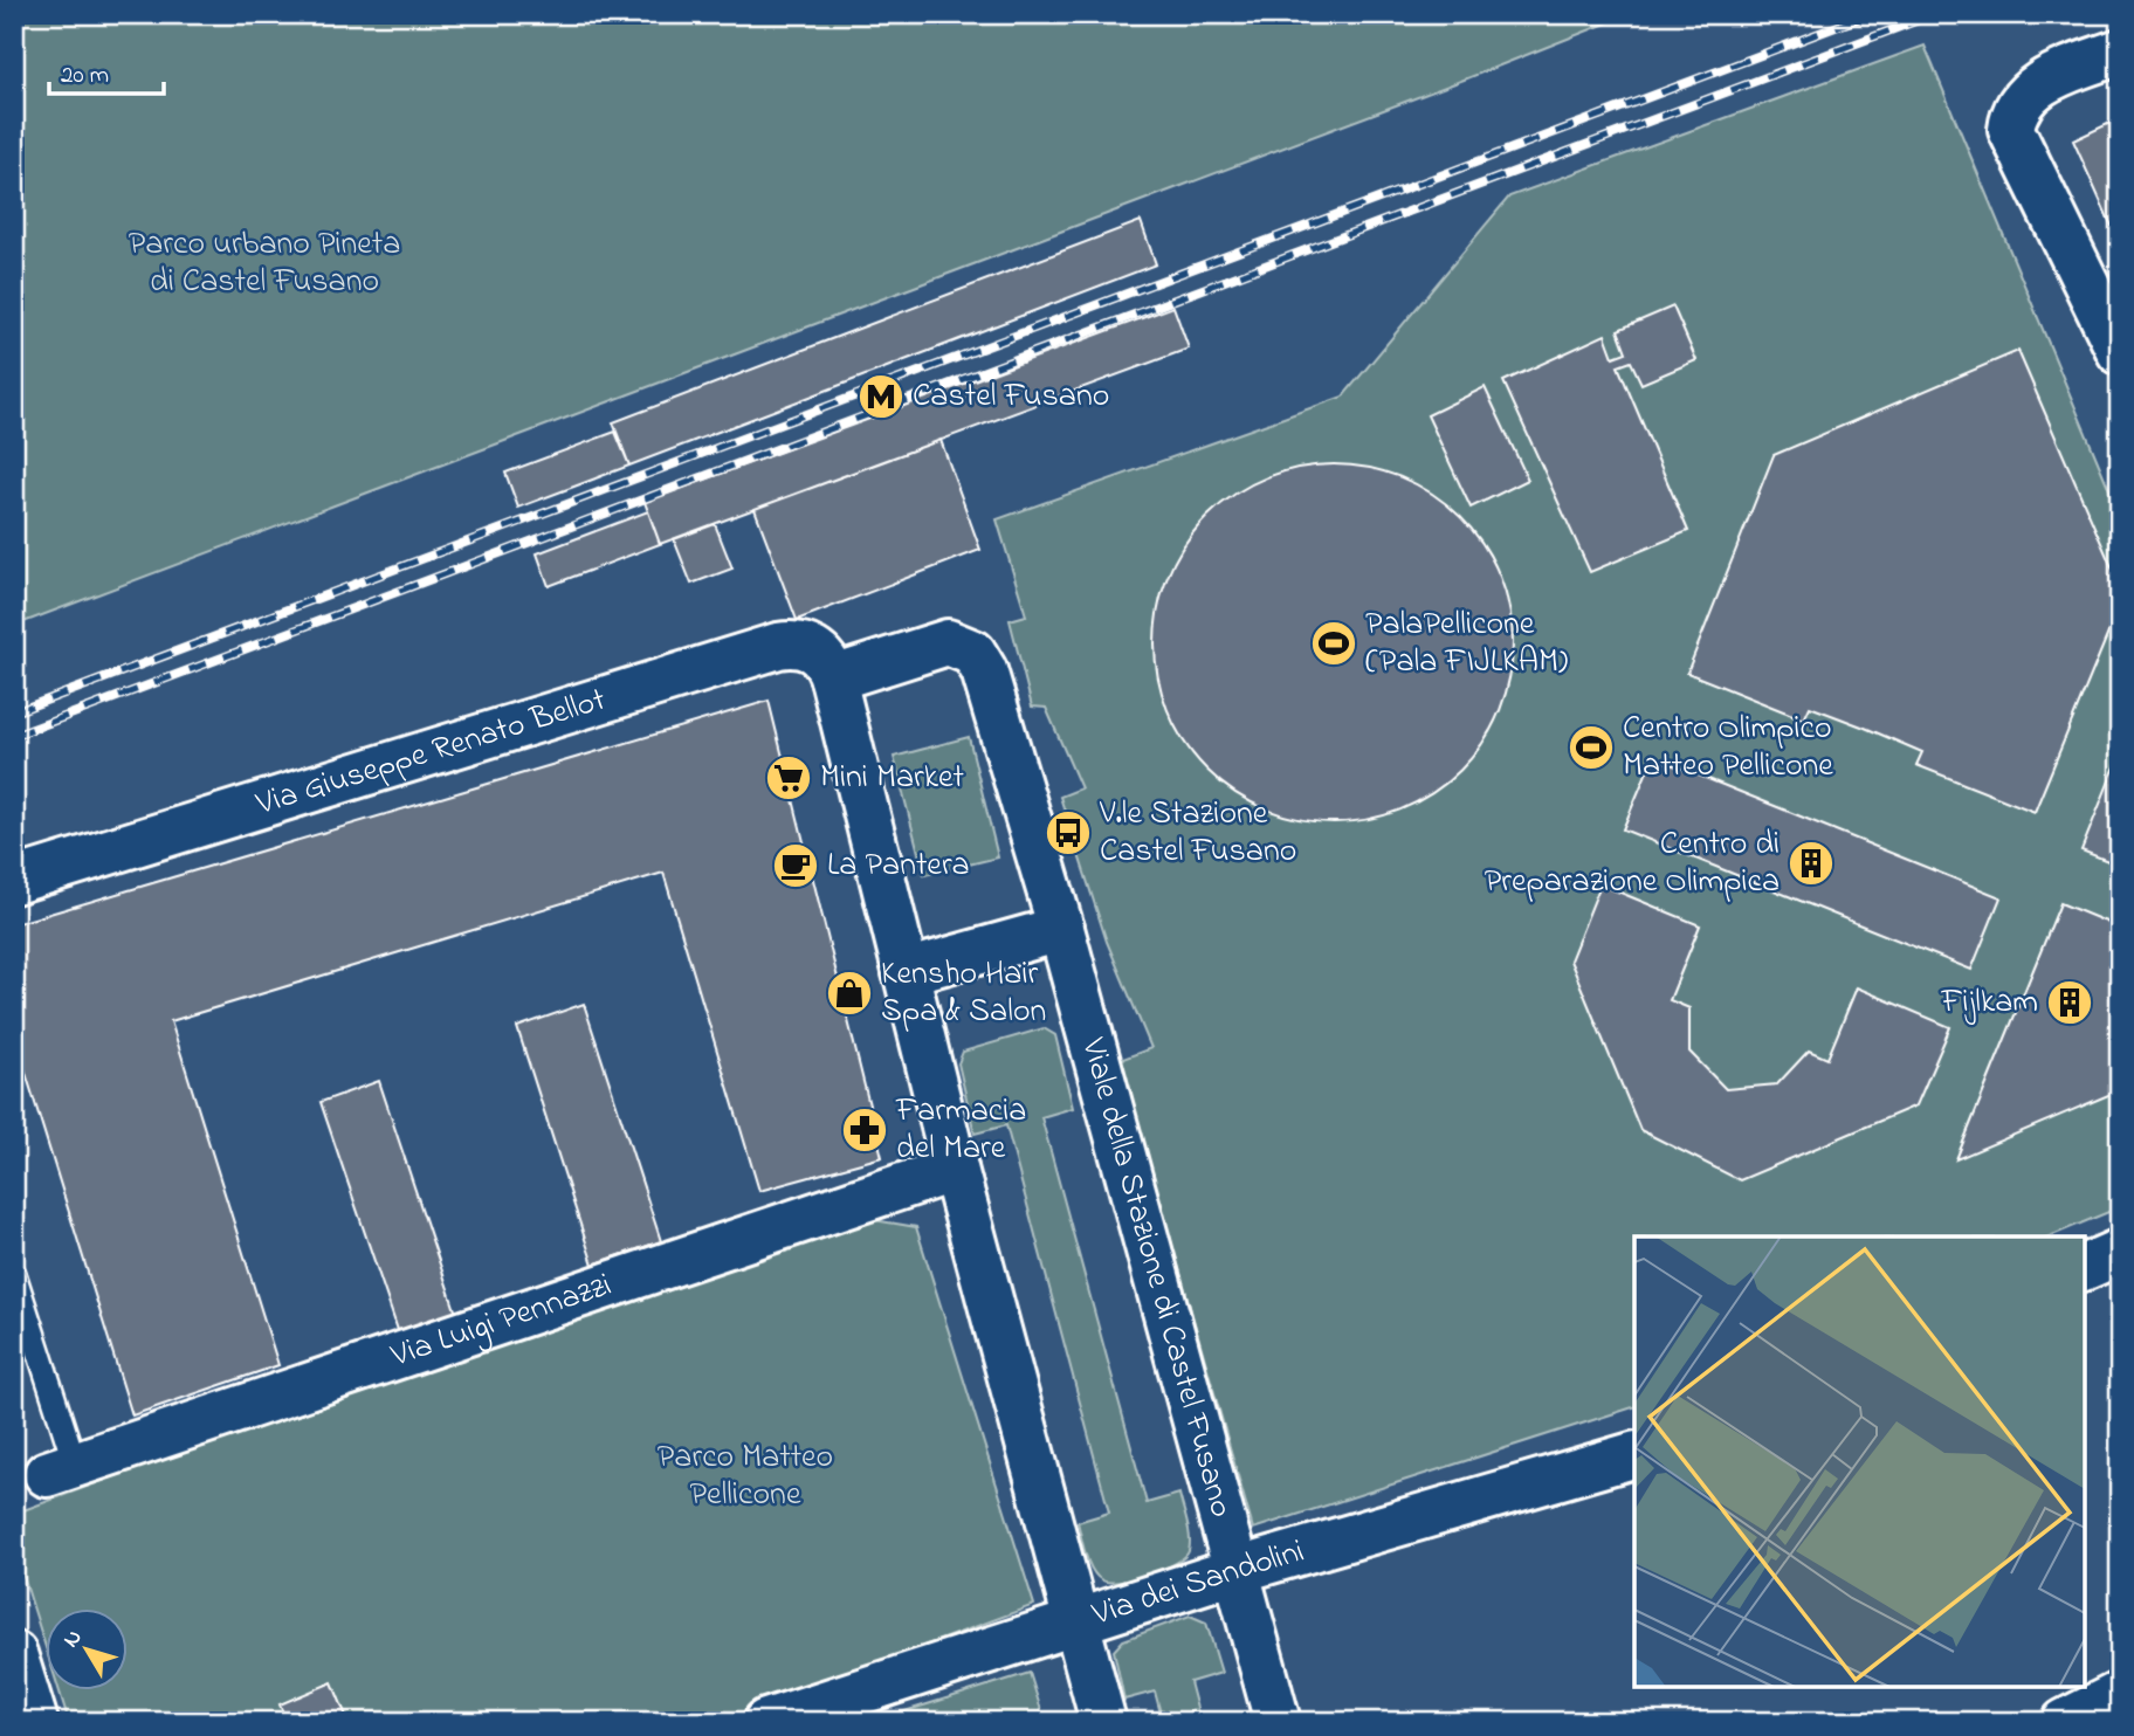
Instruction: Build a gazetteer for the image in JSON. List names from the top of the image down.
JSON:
{
  "streets": {
    "street": [
      "Via Giuseppe Renato Bellot",
      "Viale della Stazione di Castel Fusano",
      "Via Luigi Pennazzi",
      "Via dei Sandolini"
    ]
  },
  "crossings": [
    ["Via Giuseppe Renato Bellot", "Viale della Stazione di Castel Fusano"],
    ["Viale della Stazione di Castel Fusano", "Via dei Sandolini"]
  ],
  "parks": ["Parco urbano Pineta di Castel Fusano", "Parco Matteo Pellicone"],
  "places": {
    "metro station": ["Castel Fusano"],
    "sports": ["PalaPellicone (Pala FIJLKAM)", "Centro Olimpico Matteo Pellicone"],
    "supermarket": ["Mini Market"],
    "bus stop": ["V.le Stazione Castel Fusano"],
    "building": ["Centro di Preparazione Olimpica", "Fijlkam"],
    "cafe": ["La Pantera"],
    "shop": ["Kensho Hair Spa & Salon"],
    "pharmacy": ["Farmacia del Mare"]
  },
  "scale_bar": "20 m",
  "north": "top left"
}
